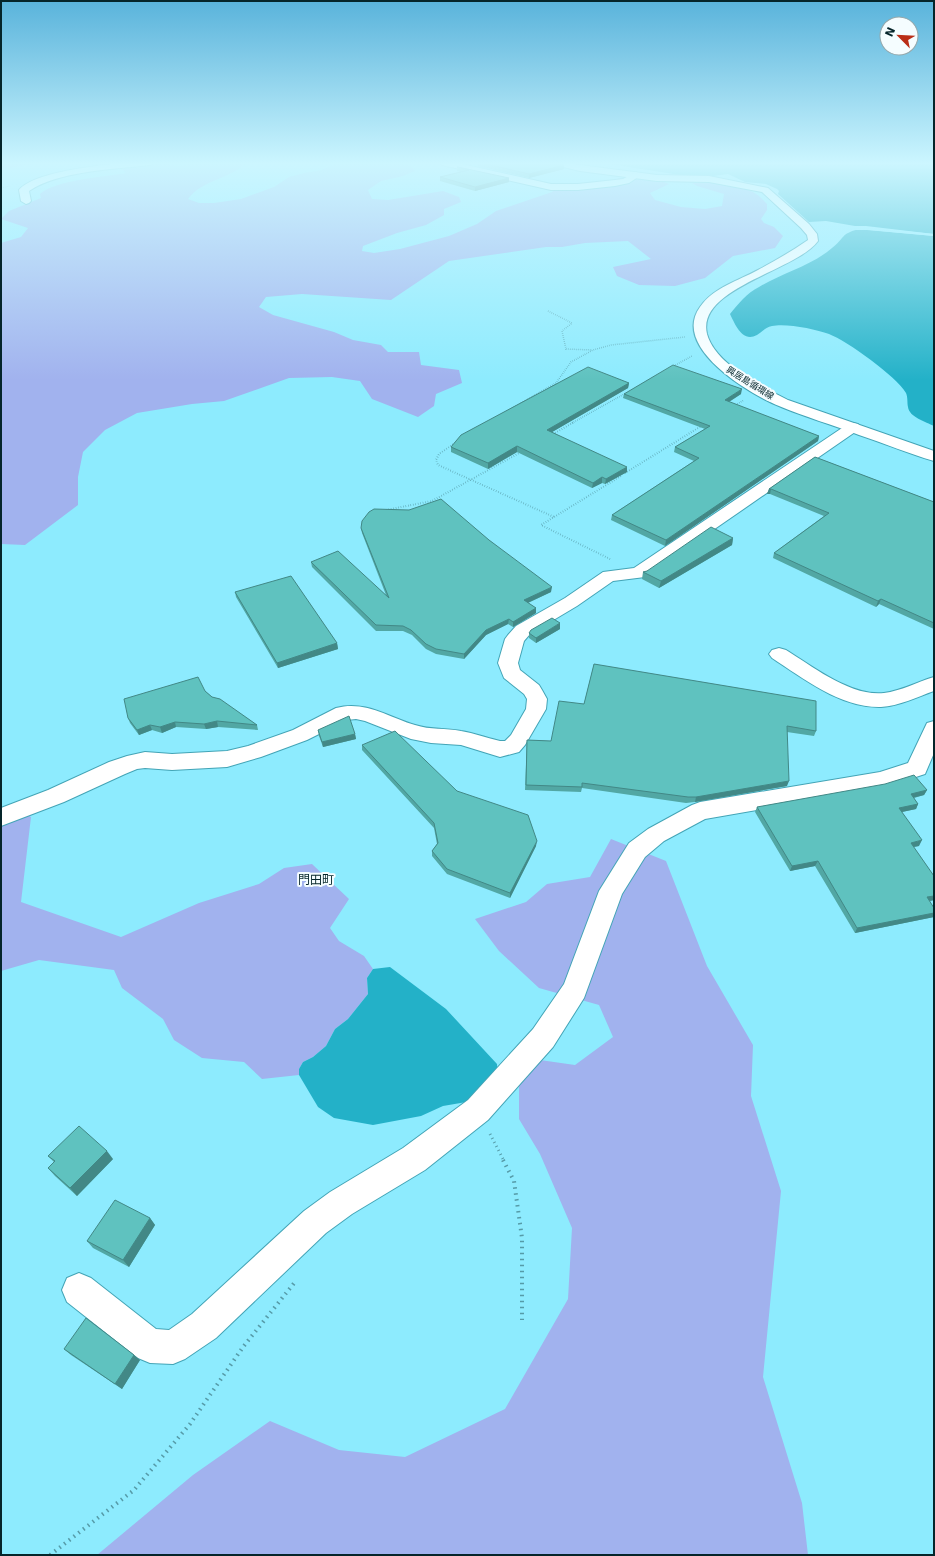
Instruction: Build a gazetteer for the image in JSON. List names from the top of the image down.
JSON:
{
  "streets": {
    "street": ["興居島循環線"]
  },
  "districts": ["門田町"],
  "north": "top left"
}
